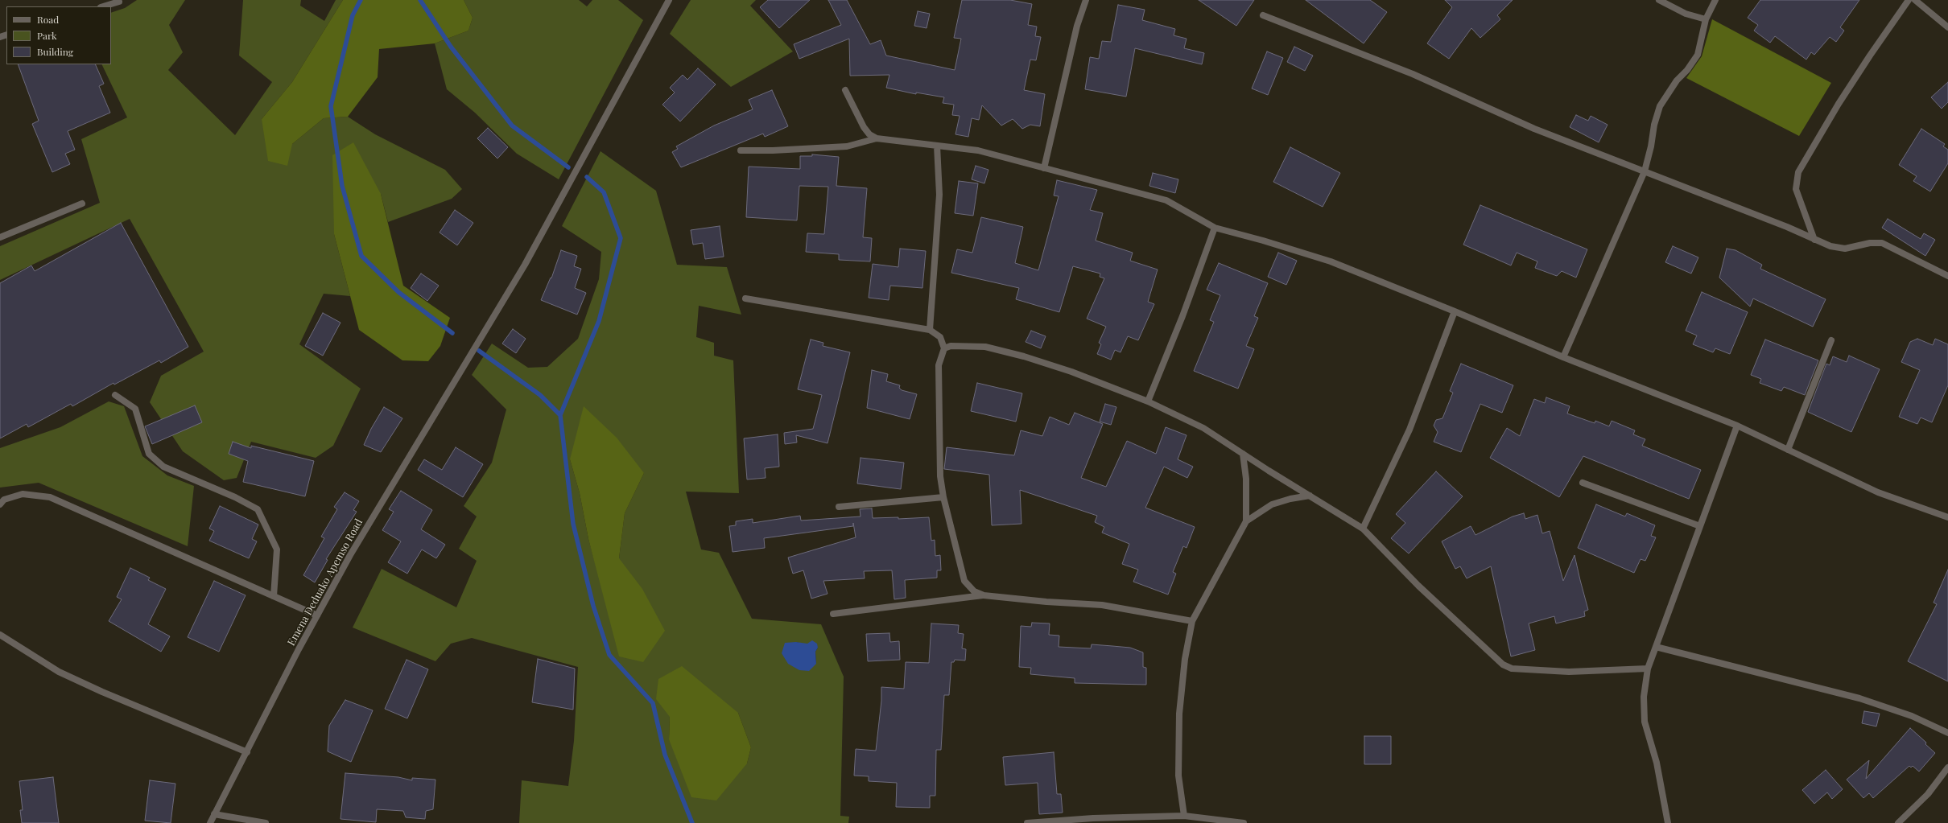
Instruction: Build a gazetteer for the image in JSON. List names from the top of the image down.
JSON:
{
  "streets": {
    "street": ["Emena Deduako Apemso Road"]
  },
  "legend": ["Road", "Park", "Building"]
}
